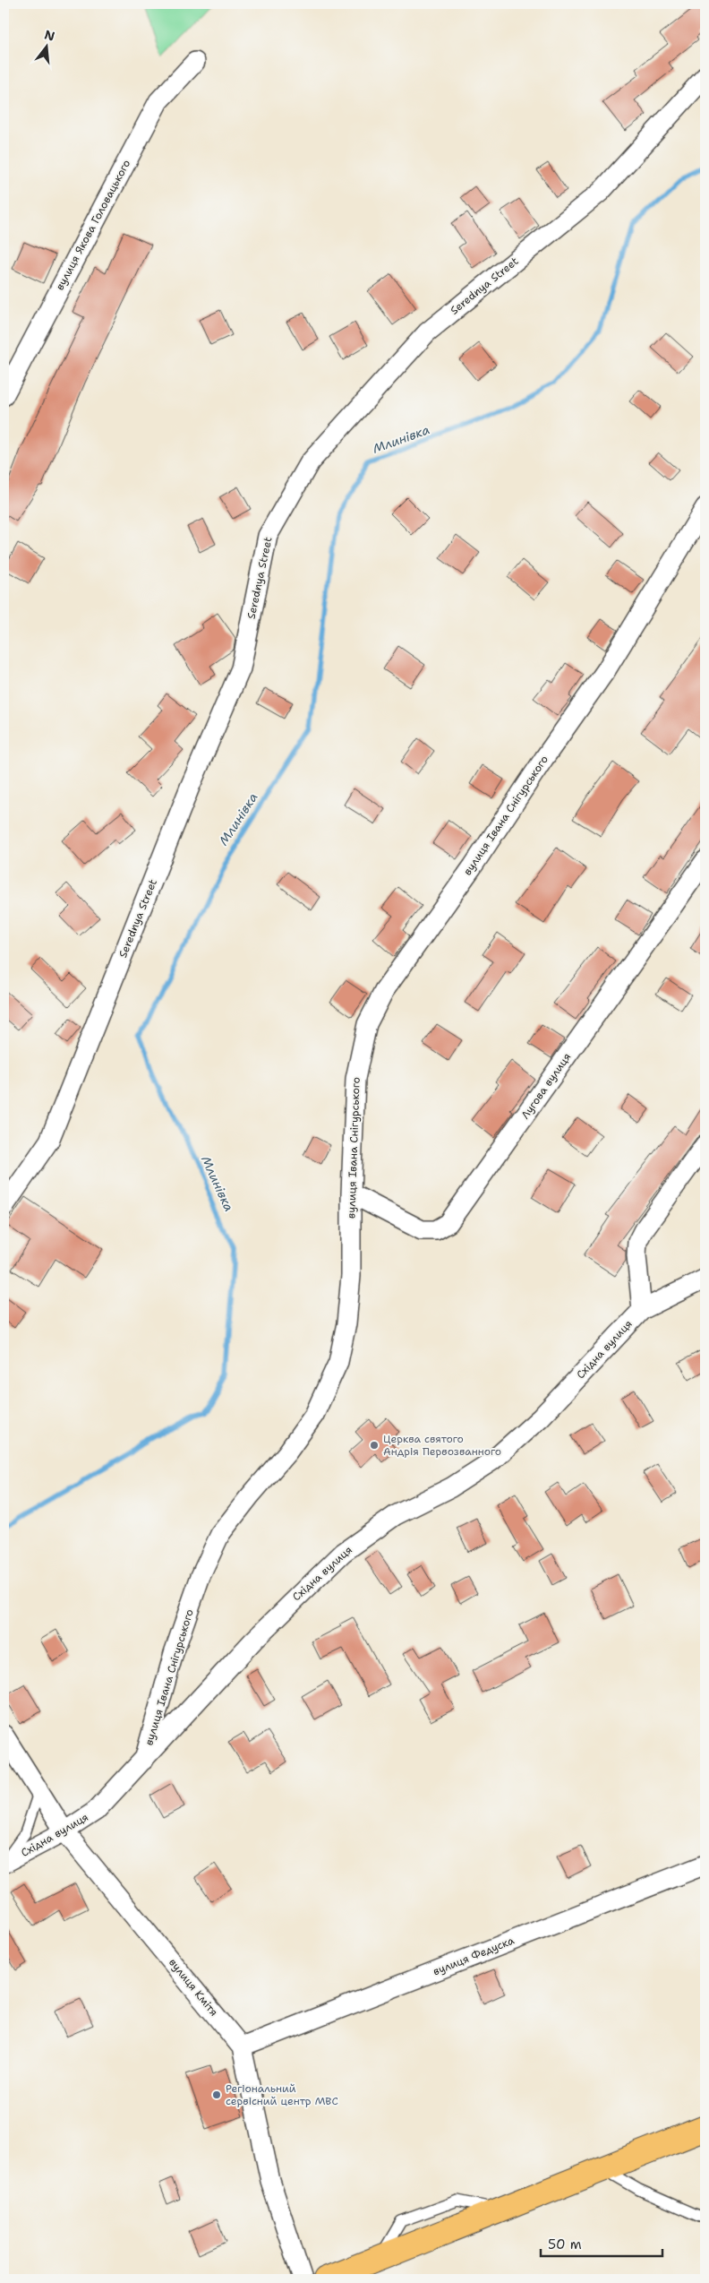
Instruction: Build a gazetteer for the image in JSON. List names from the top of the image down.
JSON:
{
  "streets": {
    "street": [
      "вулиця Якова Головацького",
      "Serednya Street",
      "вулиця Івана Снігурського",
      "Лугова вулиця",
      "Східна вулиця",
      "вулиця Федуска",
      "вулиця Кмітя"
    ]
  },
  "crossings": [
    ["вулиця Івана Снігурського", "Лугова вулиця"],
    ["вулиця Івана Снігурського", "Східна вулиця"],
    ["Східна вулиця", "вулиця Кмітя"],
    ["вулиця Федуска", "вулиця Кмітя"]
  ],
  "water": ["Млинівка"],
  "places": ["Церква святого Андрія Первозванного", "Регіональний сервісний центр МВС"],
  "scale_bar": "50 m",
  "north": "top"
}
